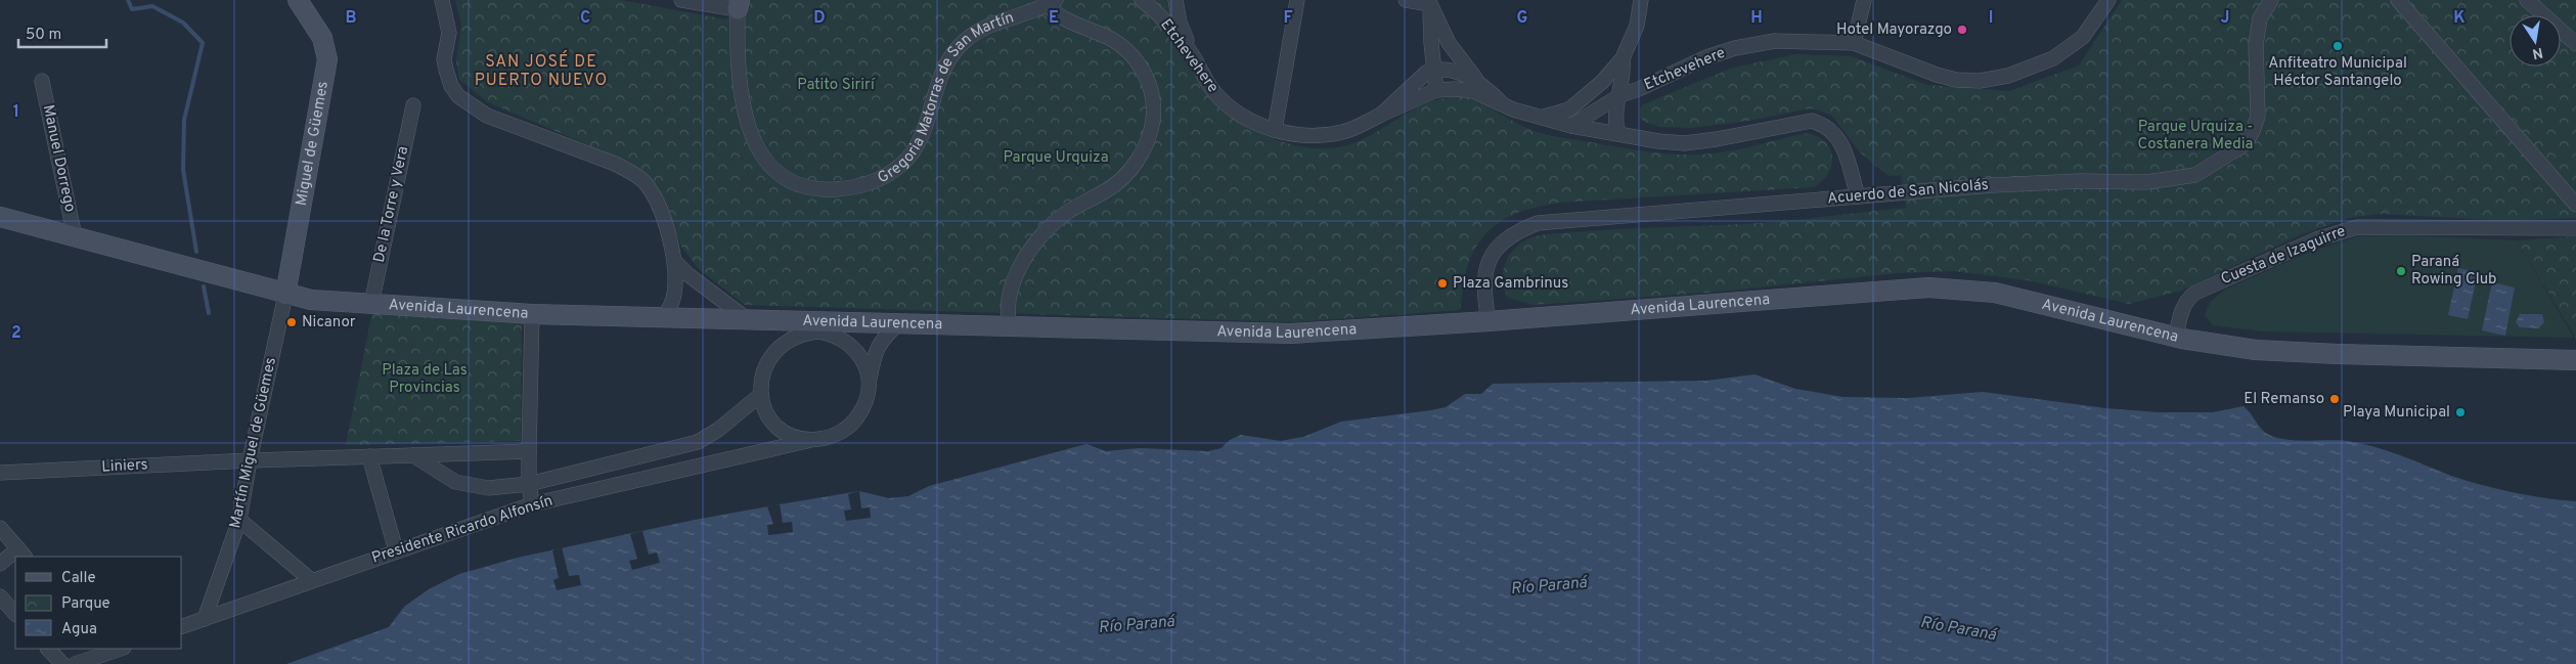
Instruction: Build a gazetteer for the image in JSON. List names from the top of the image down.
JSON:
{
  "streets": {
    "street": [
      "Etchevehere",
      "Gregoria Matorras de San Martín",
      "Miguel de Güemes",
      "Manuel Dorrego",
      "Acuerdo de San Nicolás",
      "De la Torre y Vera",
      "Cuesta de Izaguirre",
      "Avenida Laurencena",
      "Martín Miguel de Güemes",
      "Liniers",
      "Presidente Ricardo Alfonsín"
    ]
  },
  "crossings": [
    ["Gregoria Matorras de San Martín", "Avenida Laurencena"],
    ["Miguel de Güemes", "Avenida Laurencena"],
    ["Miguel de Güemes", "Martín Miguel de Güemes"],
    ["Manuel Dorrego", "Avenida Laurencena"],
    ["Acuerdo de San Nicolás", "Avenida Laurencena"],
    ["De la Torre y Vera", "Avenida Laurencena"],
    ["Cuesta de Izaguirre", "Avenida Laurencena"],
    ["Avenida Laurencena", "Martín Miguel de Güemes"],
    ["Avenida Laurencena", "Presidente Ricardo Alfonsín"],
    ["Martín Miguel de Güemes", "Liniers"],
    ["Martín Miguel de Güemes", "Presidente Ricardo Alfonsín"]
  ],
  "districts": ["SAN JOSÉ DE PUERTO NUEVO"],
  "water": ["Río Paraná"],
  "parks": [
    "Patito Sirirí",
    "Parque Urquiza - Costanera Media",
    "Parque Urquiza",
    "Plaza de Las Provincias"
  ],
  "places": [
    "Hotel Mayorazgo",
    "Anfiteatro Municipal Héctor Santangelo",
    "Paraná Rowing Club",
    "Plaza Gambrinus",
    "Nicanor",
    "El Remanso",
    "Playa Municipal"
  ],
  "legend": ["Calle", "Parque", "Agua"],
  "scale_bar": "50 m",
  "north": "bottom",
  "grid": {
    "columns": [
      "B",
      "C",
      "D",
      "E",
      "F",
      "G",
      "H",
      "I",
      "J",
      "K"
    ],
    "rows": ["1", "2"]
  }
}
